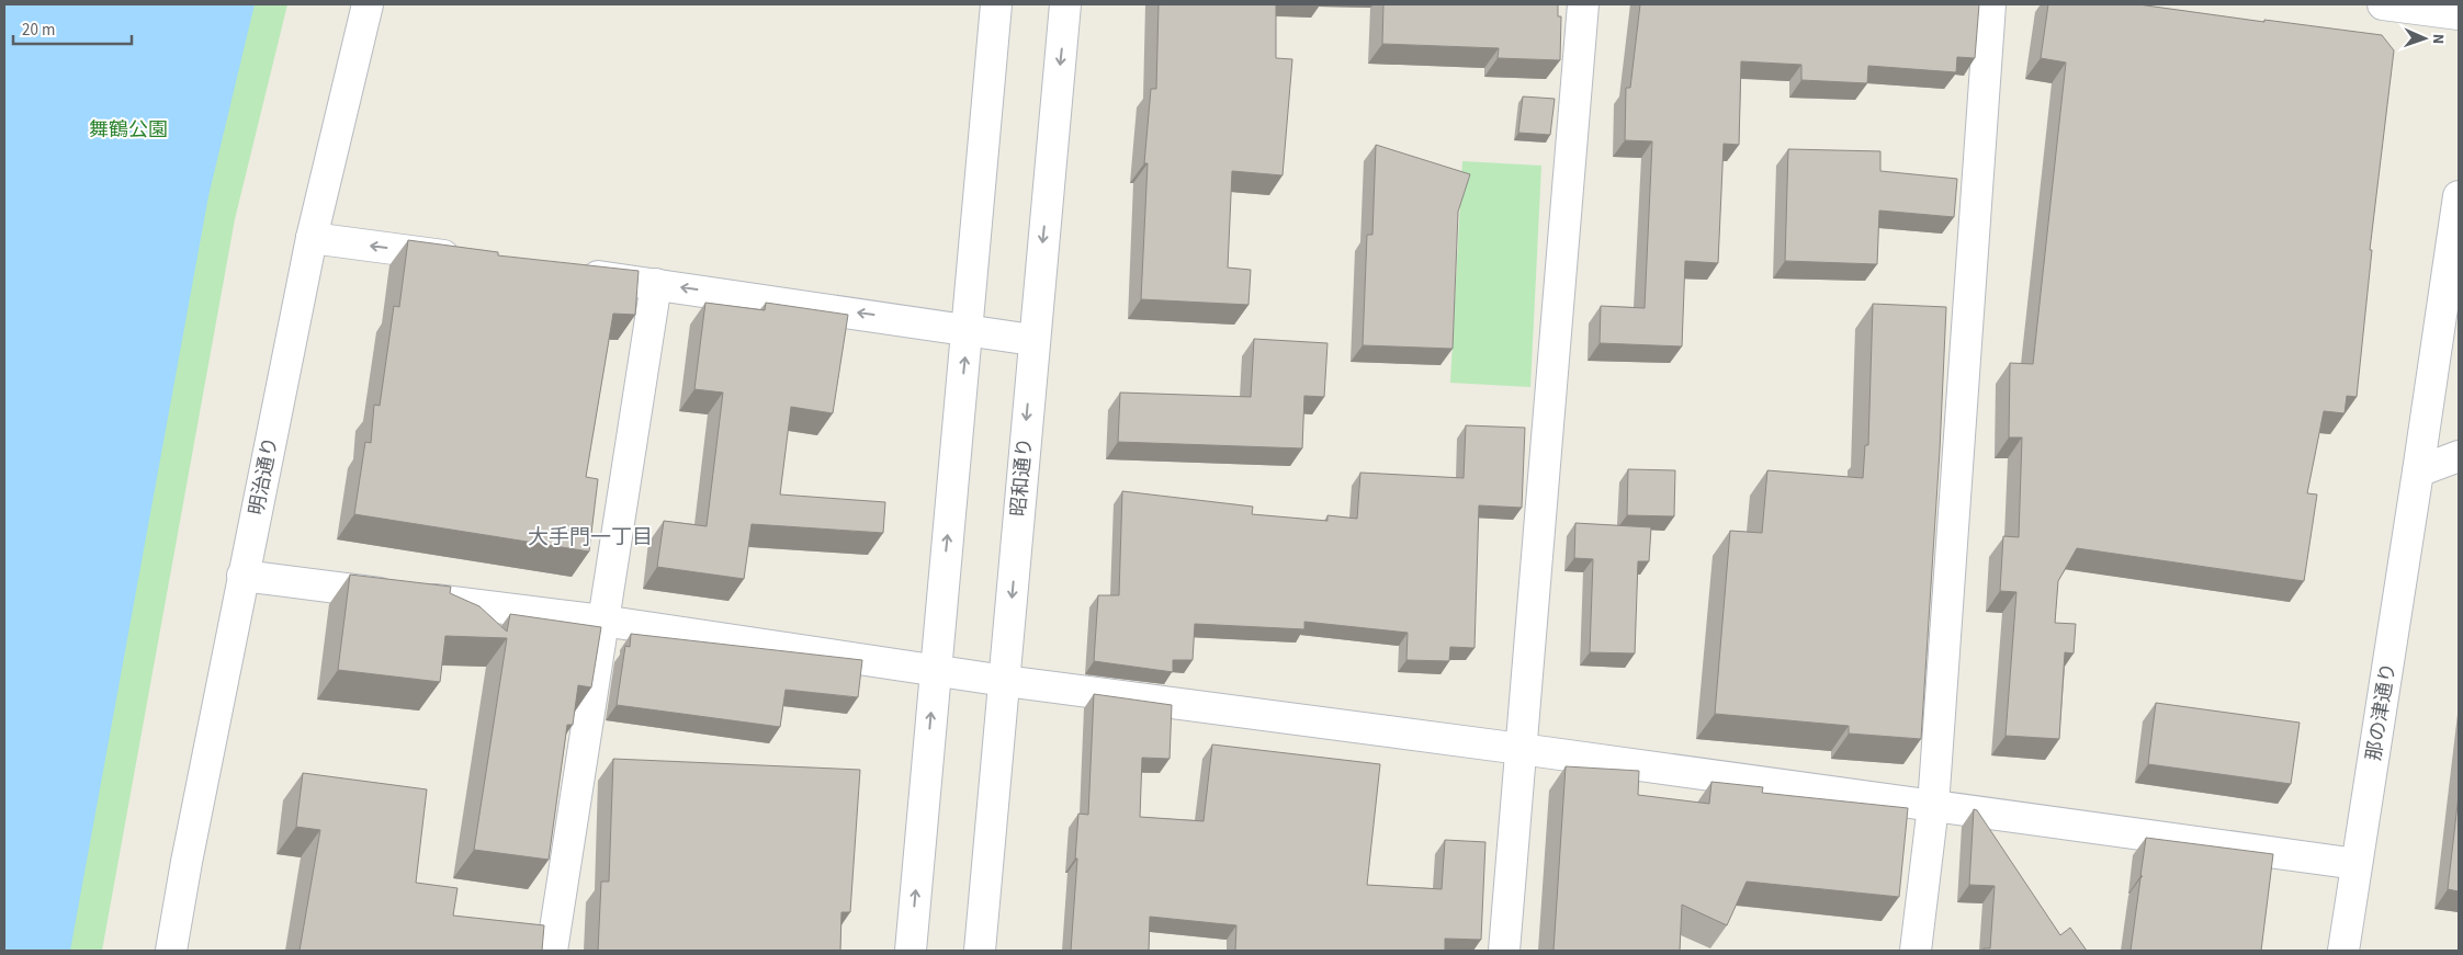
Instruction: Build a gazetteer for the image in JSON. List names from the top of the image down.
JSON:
{
  "streets": {
    "street": ["明治通り", "昭和通り", "那の津通り"]
  },
  "districts": ["大手門一丁目"],
  "parks": ["舞鶴公園"],
  "scale_bar": "20 m",
  "north": "right"
}
